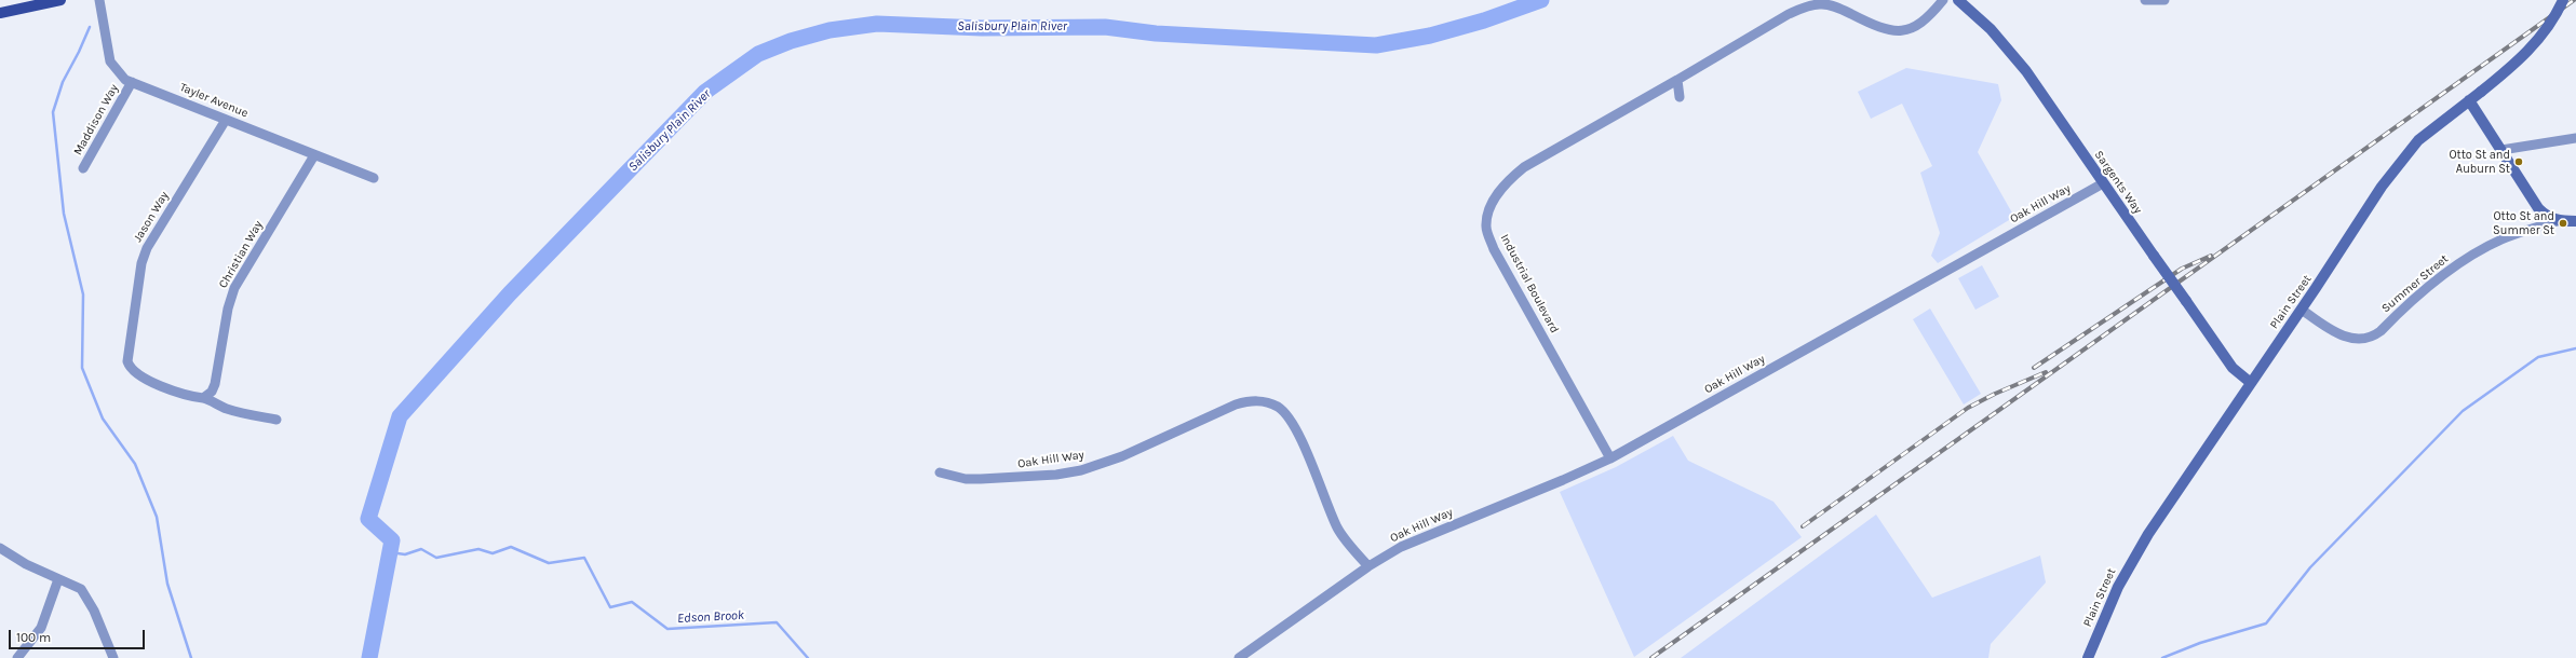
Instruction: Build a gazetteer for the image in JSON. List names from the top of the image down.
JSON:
{
  "streets": {
    "main road": ["Sargents Way", "Summer Street", "Plain Street"],
    "street": [
      "Tayler Avenue",
      "Maddison Way",
      "Oak Hill Way",
      "Jason Way",
      "Christian Way",
      "Industrial Boulevard"
    ]
  },
  "crossings": [
    ["Tayler Avenue", "Maddison Way"],
    ["Tayler Avenue", "Jason Way"],
    ["Tayler Avenue", "Christian Way"],
    ["Sargents Way", "Oak Hill Way"],
    ["Sargents Way", "Plain Street"],
    ["Oak Hill Way", "Industrial Boulevard"],
    ["Jason Way", "Christian Way"],
    ["Summer Street", "Plain Street"]
  ],
  "water": ["Salisbury Plain River", "Edson Brook"],
  "places": ["Otto St and Auburn St", "Otto St and Summer St"],
  "scale_bar": "100 m"
}
